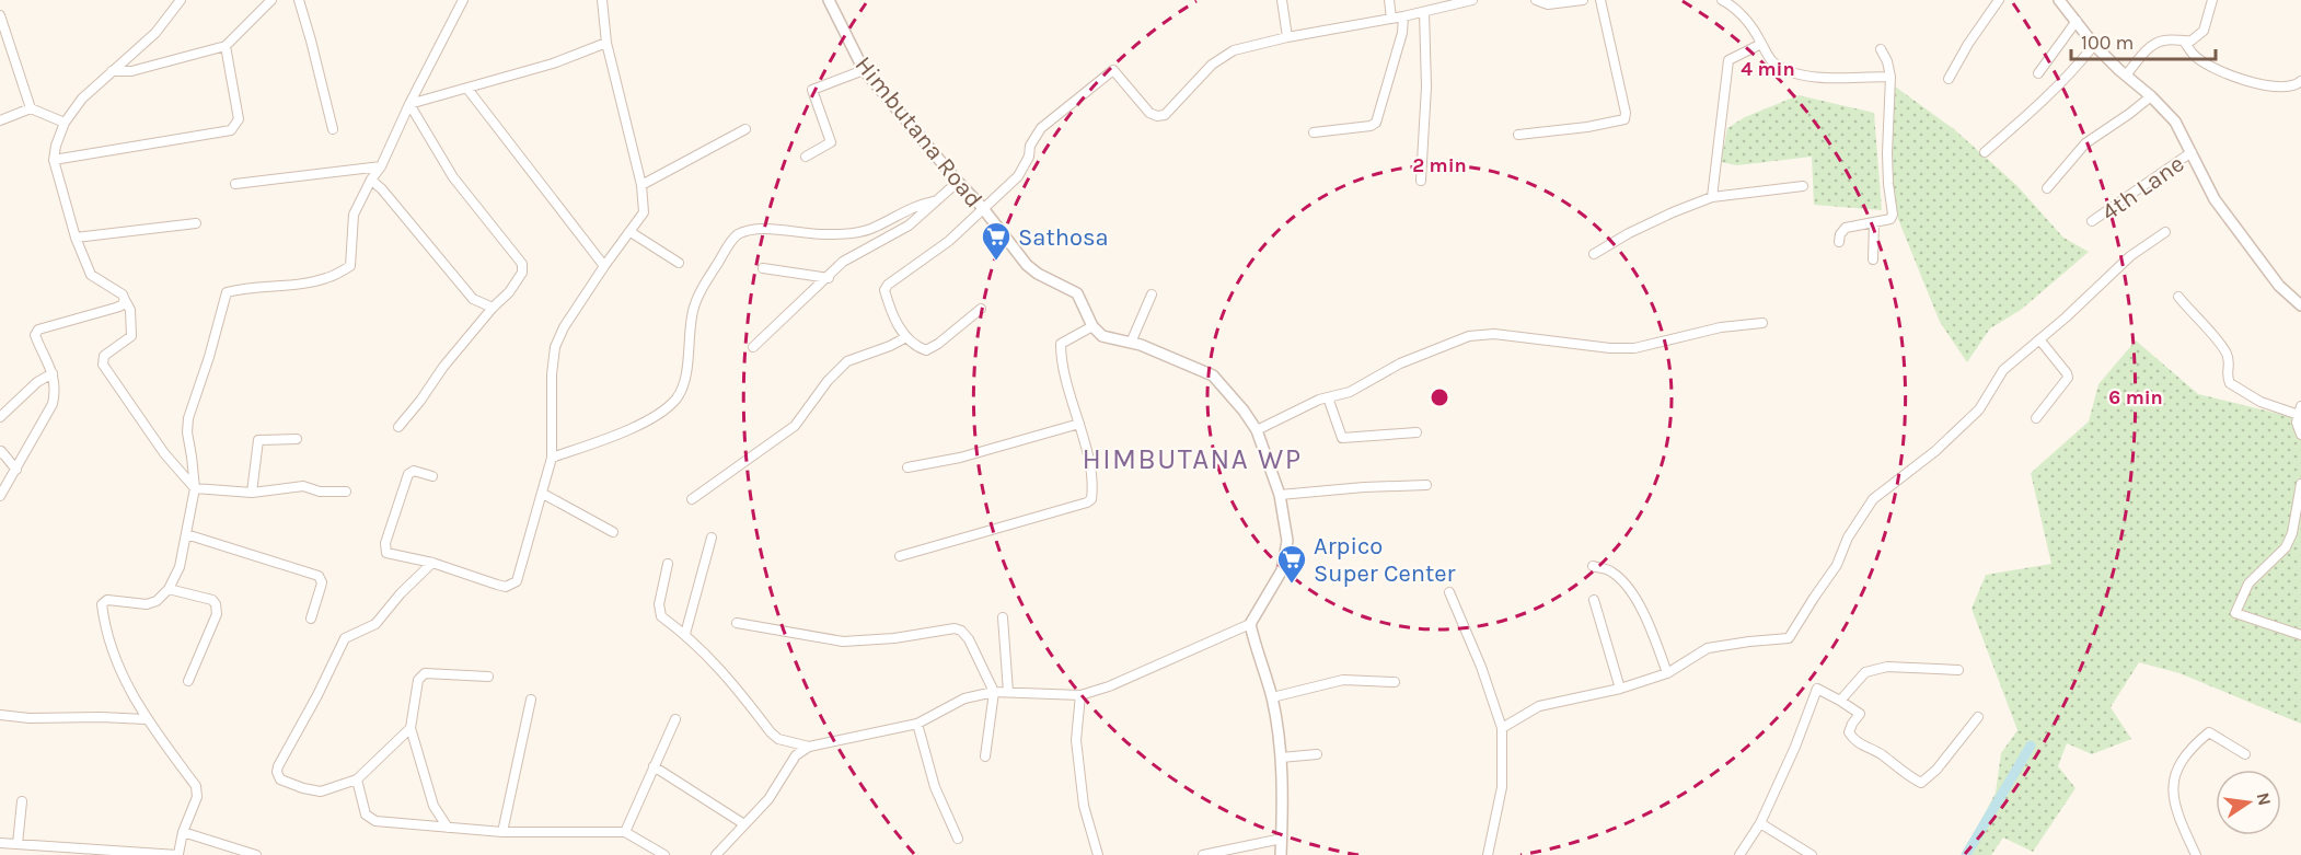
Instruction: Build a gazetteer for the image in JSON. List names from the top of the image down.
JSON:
{
  "streets": {
    "street": ["Himbutana Road", "4th Lane"]
  },
  "districts": ["HIMBUTANA WP"],
  "places": {
    "supermarket": ["Sathosa", "Arpico Super Center"]
  },
  "scale_bar": "100 m",
  "north": "right",
  "rings": ["4 min", "2 min", "6 min"]
}
